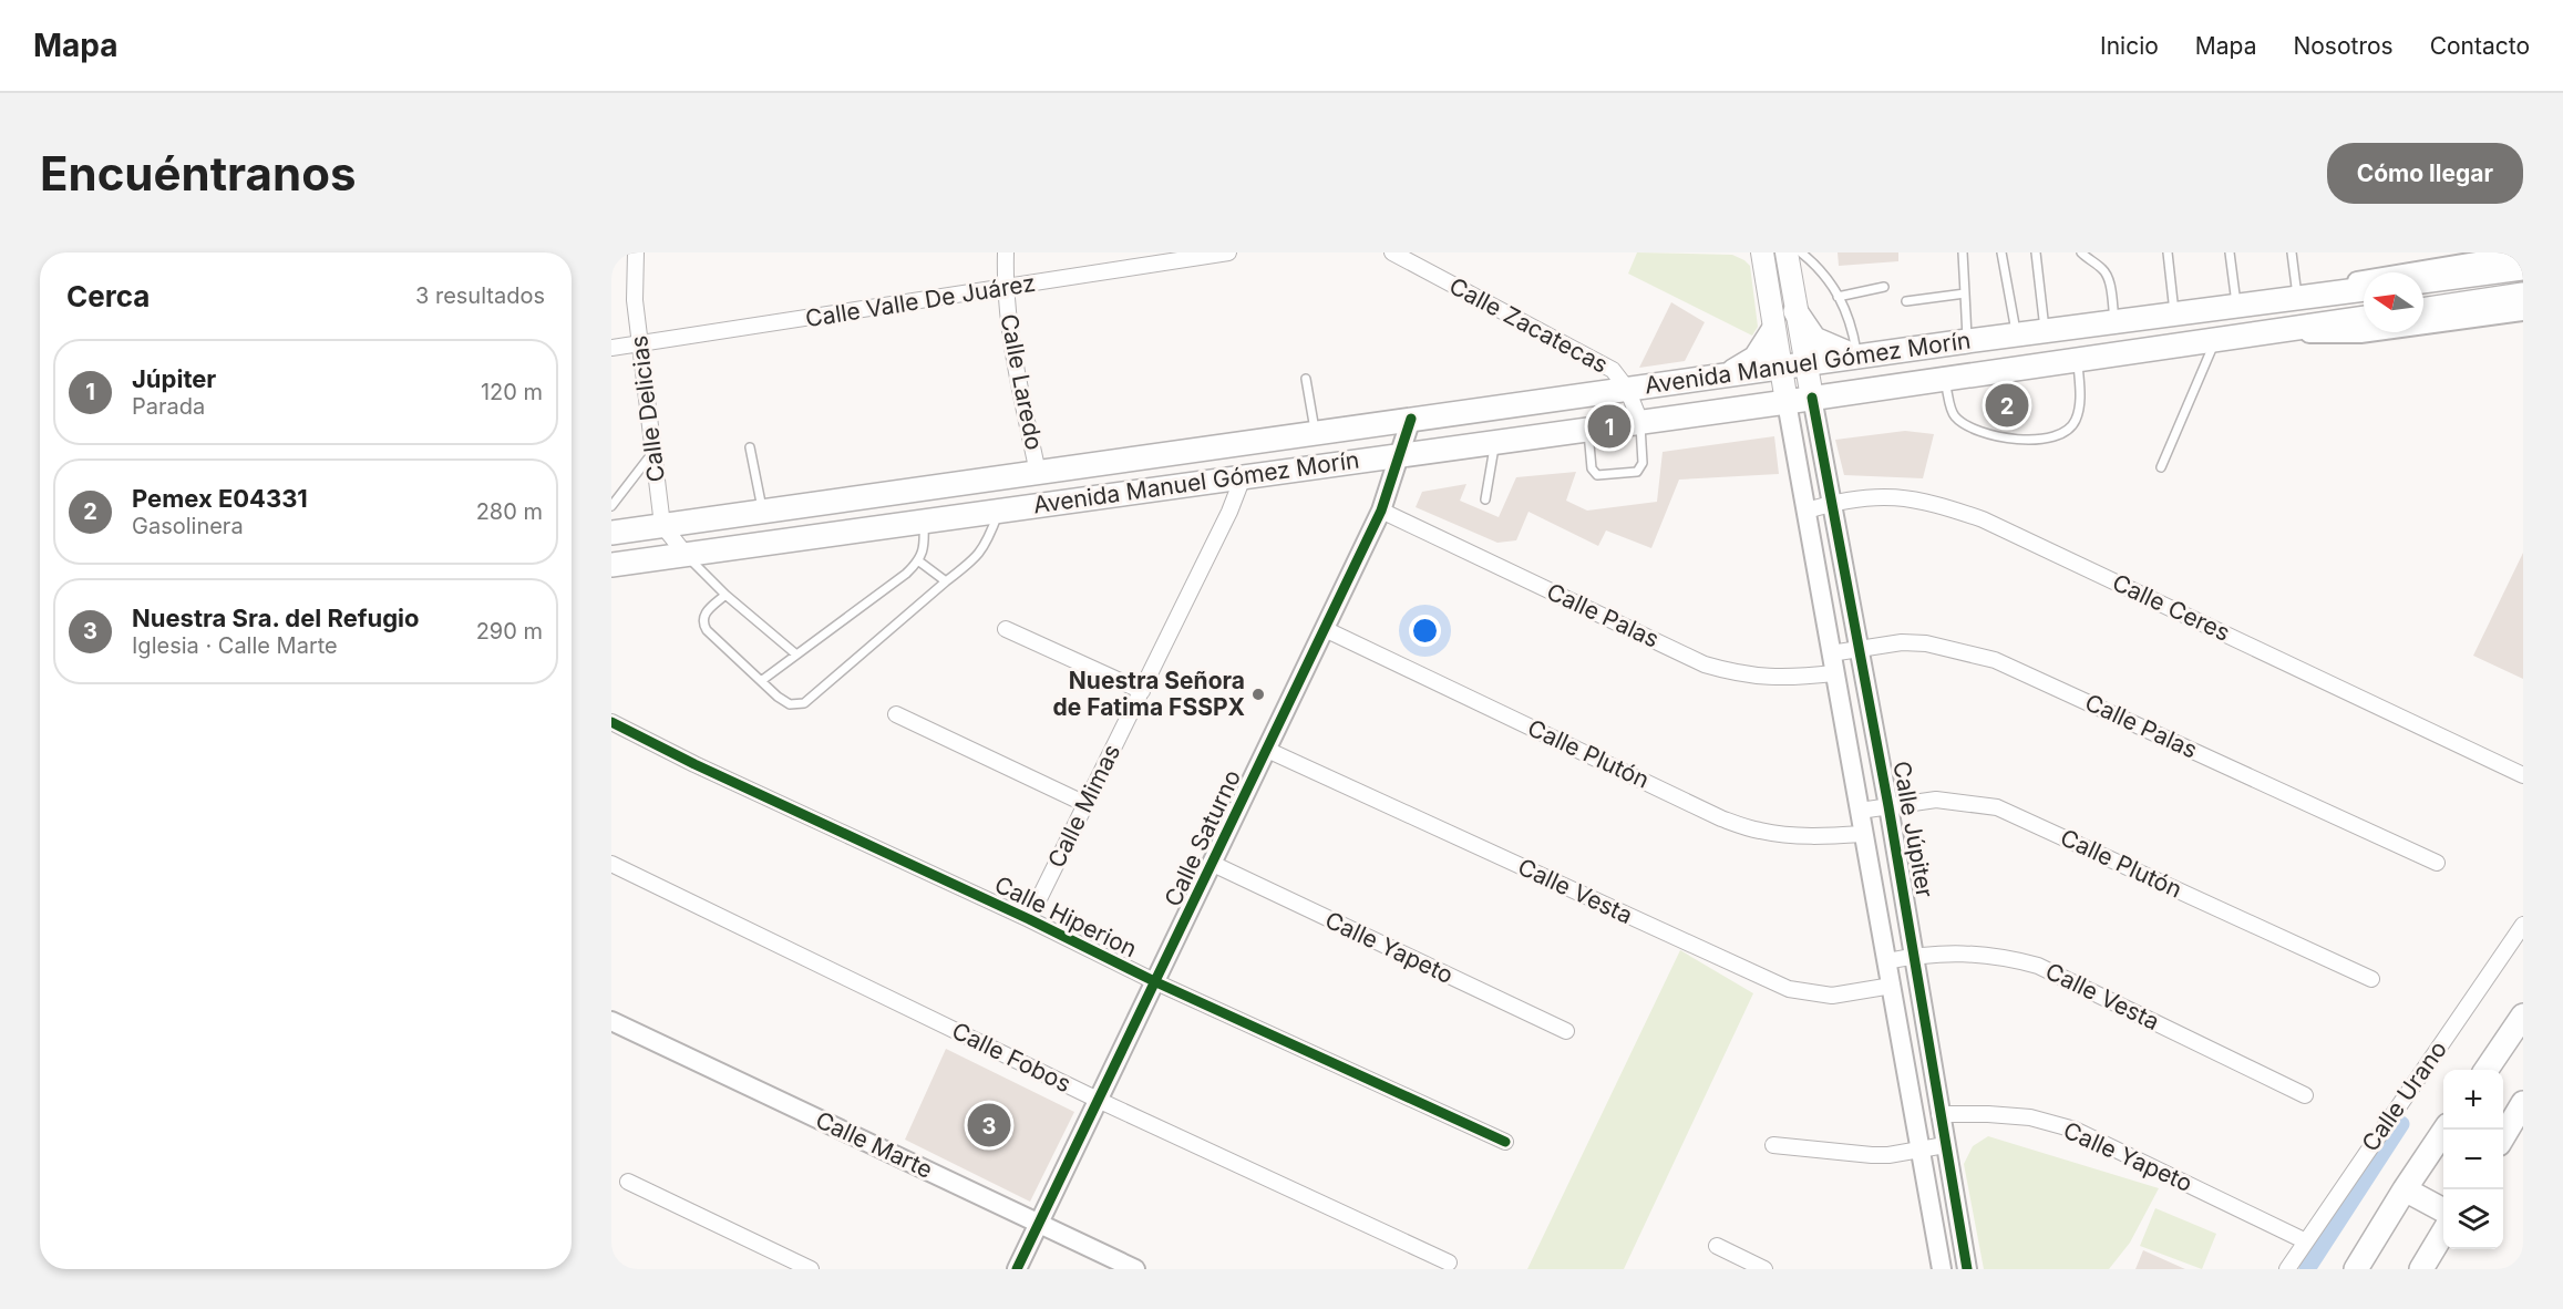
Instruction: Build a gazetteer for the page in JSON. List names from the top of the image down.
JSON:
{
  "streets": {
    "main road": ["Avenida Manuel Gómez Morín", "Calle Júpiter"],
    "street": [
      "Calle Valle De Juárez",
      "Calle Zacatecas",
      "Calle Laredo",
      "Calle Delicias",
      "Calle Ceres",
      "Calle Palas",
      "Calle Plutón",
      "Calle Mimas",
      "Calle Saturno",
      "Calle Vesta",
      "Calle Hiperion",
      "Calle Yapeto",
      "Calle Fobos",
      "Calle Urano",
      "Calle Marte"
    ]
  },
  "crossings": [
    ["Calle Valle De Juárez", "Calle Laredo"],
    ["Calle Valle De Juárez", "Calle Delicias"],
    ["Calle Zacatecas", "Avenida Manuel Gómez Morín"],
    ["Avenida Manuel Gómez Morín", "Calle Laredo"],
    ["Avenida Manuel Gómez Morín", "Calle Delicias"],
    ["Avenida Manuel Gómez Morín", "Calle Mimas"],
    ["Avenida Manuel Gómez Morín", "Calle Júpiter"],
    ["Avenida Manuel Gómez Morín", "Calle Saturno"],
    ["Calle Ceres", "Calle Júpiter"],
    ["Calle Palas", "Calle Júpiter"],
    ["Calle Palas", "Calle Saturno"],
    ["Calle Plutón", "Calle Júpiter"],
    ["Calle Plutón", "Calle Saturno"],
    ["Calle Mimas", "Calle Hiperion"],
    ["Calle Júpiter", "Calle Vesta"],
    ["Calle Júpiter", "Calle Yapeto"],
    ["Calle Saturno", "Calle Vesta"],
    ["Calle Saturno", "Calle Hiperion"],
    ["Calle Saturno", "Calle Yapeto"],
    ["Calle Saturno", "Calle Fobos"],
    ["Calle Saturno", "Calle Marte"],
    ["Calle Yapeto", "Calle Urano"]
  ],
  "places": ["Nuestra Señora de Fatima FSSPX"],
  "north": "left",
  "page": {
    "header": "Mapa",
    "nav": [
      "Inicio",
      "Mapa",
      "Nosotros",
      "Contacto"
    ],
    "buttons": "Cómo llegar",
    "title": "Encuéntranos",
    "heading": ["Cerca", "3 resultados"],
    "list": [
      {
        "mark": "1",
        "name": "Júpiter",
        "note": "Parada",
        "value": "120 m"
      },
      {
        "mark": "2",
        "name": "Pemex E04331",
        "note": "Gasolinera",
        "value": "280 m"
      },
      {
        "mark": "3",
        "name": "Nuestra Sra. del Refugio",
        "note": "Iglesia · Calle Marte",
        "value": "290 m"
      }
    ],
    "pins": ["2", "1", "3"],
    "map_buttons": ["+", "−"]
  }
}
